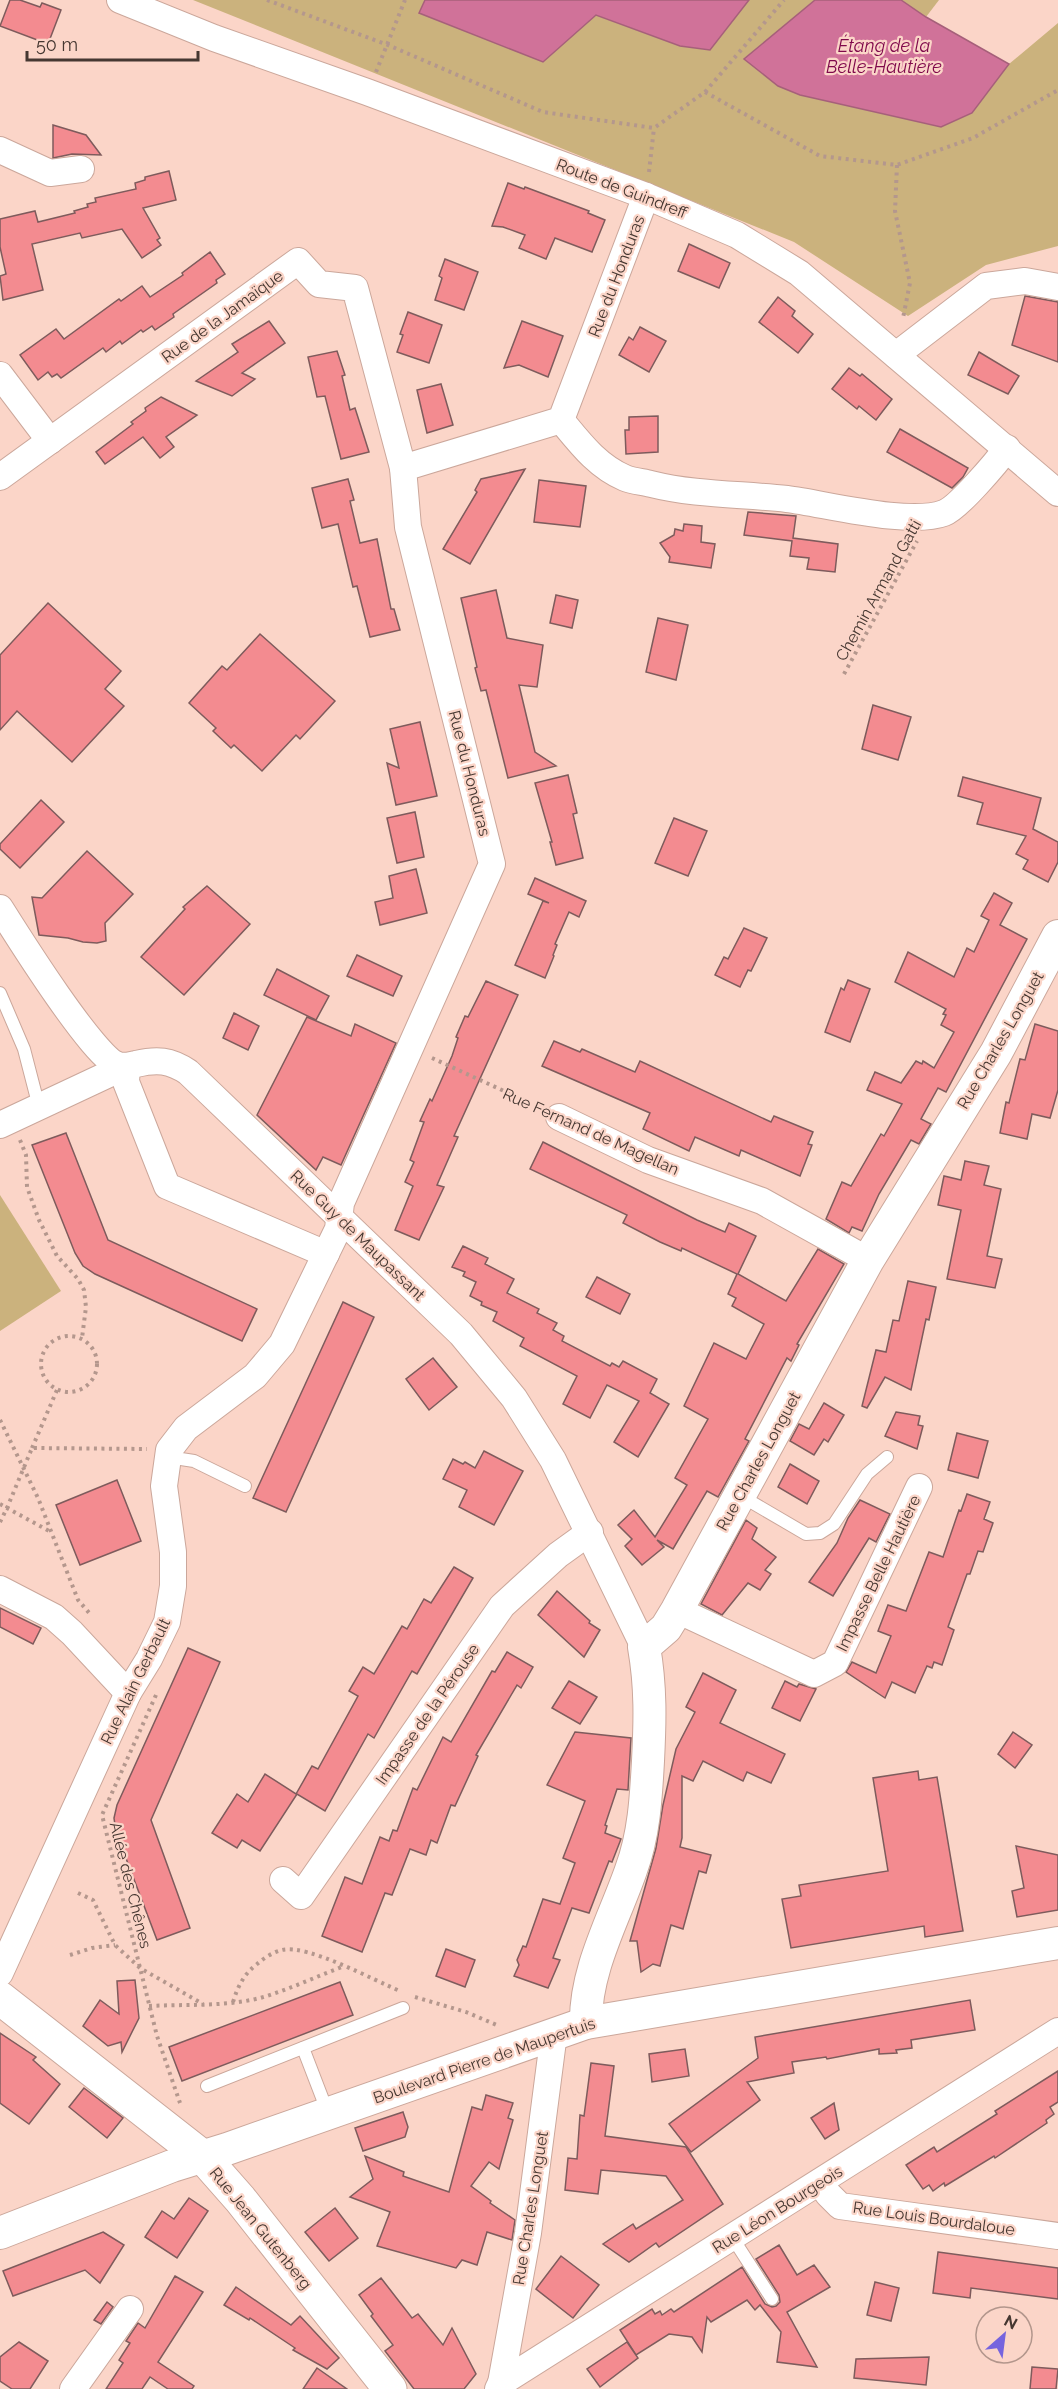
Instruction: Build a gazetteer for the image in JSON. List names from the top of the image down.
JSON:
{
  "streets": {
    "main road": ["Rue Jean Gutenberg"],
    "street": [
      "Route de Guindreff",
      "Rue du Honduras",
      "Rue de la Jamaïque",
      "Rue Charles Longuet",
      "Rue Fernand de Magellan",
      "Rue Guy de Maupassant",
      "Impasse Belle Hautière",
      "Rue Alain Gerbault",
      "Impasse de la Pérouse",
      "Boulevard Pierre de Maupertuis",
      "Rue Léon Bourgeois",
      "Rue Louis Bourdaloue"
    ],
    "path": ["Chemin Armand Gatti", "Allée des Chênes"]
  },
  "crossings": [
    ["Route de Guindreff", "Rue du Honduras"],
    ["Rue du Honduras", "Rue de la Jamaïque"],
    ["Rue du Honduras", "Rue Fernand de Magellan"],
    ["Rue du Honduras", "Rue Guy de Maupassant"],
    ["Rue Charles Longuet", "Rue Fernand de Magellan"],
    ["Rue Charles Longuet", "Rue Guy de Maupassant"],
    ["Rue Charles Longuet", "Impasse Belle Hautière"],
    ["Rue Charles Longuet", "Boulevard Pierre de Maupertuis"],
    ["Rue Charles Longuet", "Rue Léon Bourgeois"],
    ["Rue Guy de Maupassant", "Impasse de la Pérouse"],
    ["Rue Alain Gerbault", "Allée des Chênes"],
    ["Allée des Chênes", "Rue Jean Gutenberg"],
    ["Boulevard Pierre de Maupertuis", "Rue Jean Gutenberg"],
    ["Rue Léon Bourgeois", "Rue Louis Bourdaloue"]
  ],
  "water": ["Étang de la Belle-Hautière"],
  "scale_bar": "50 m",
  "north": "top right"
}
